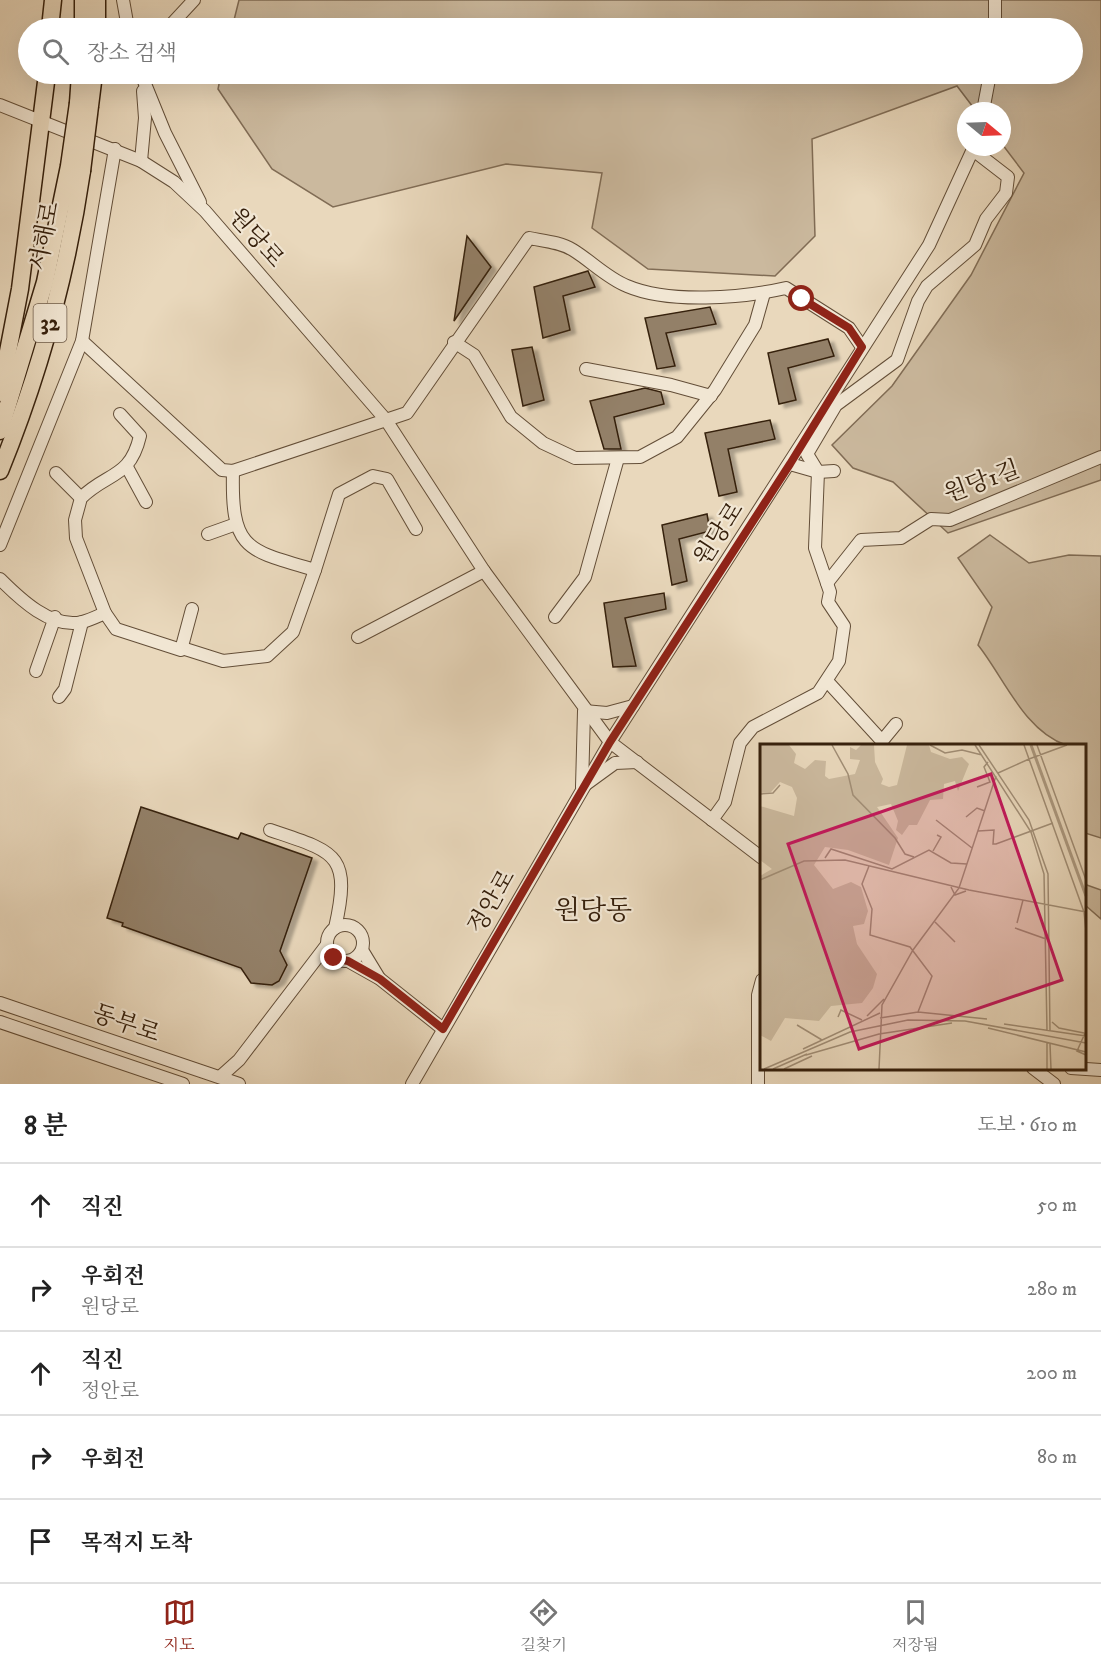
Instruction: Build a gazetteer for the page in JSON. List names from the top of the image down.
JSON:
{
  "streets": {
    "main road": ["서해로", "32"],
    "street": [
      "원당로",
      "원당1길",
      "정안로",
      "동부로"
    ]
  },
  "crossings": [
    ["원당로", "정안로"]
  ],
  "districts": ["원당동"],
  "north": "right",
  "page": {
    "search": "장소 검색",
    "heading": ["8 분", "도보 · 610 m"],
    "list": [
      ["직진", "50 m"],
      ["우회전", "원당로", "280 m"],
      ["직진", "정안로", "200 m"],
      ["우회전", "80 m"],
      "목적지 도착"
    ],
    "nav": ["지도", "길찾기", "저장됨"]
  }
}
